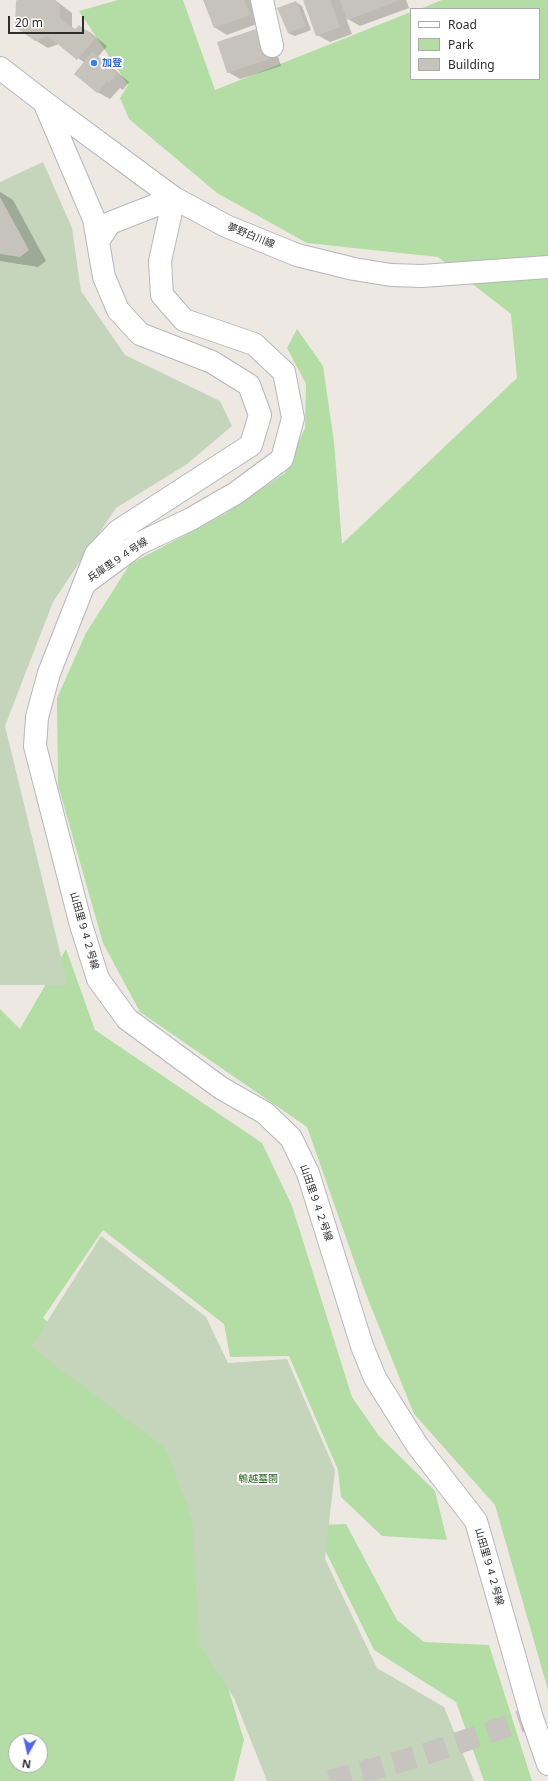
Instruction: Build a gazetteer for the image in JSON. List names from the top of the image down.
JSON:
{
  "streets": {
    "street": ["夢野白川線", "兵庫里９４号線", "山田里９４２号線"]
  },
  "crossings": [
    ["夢野白川線", "兵庫里９４号線"],
    ["兵庫里９４号線", "山田里９４２号線"]
  ],
  "parks": ["鵯越墓園"],
  "places": ["加登"],
  "legend": ["Road", "Park", "Building"],
  "scale_bar": "20 m",
  "north": "bottom"
}
